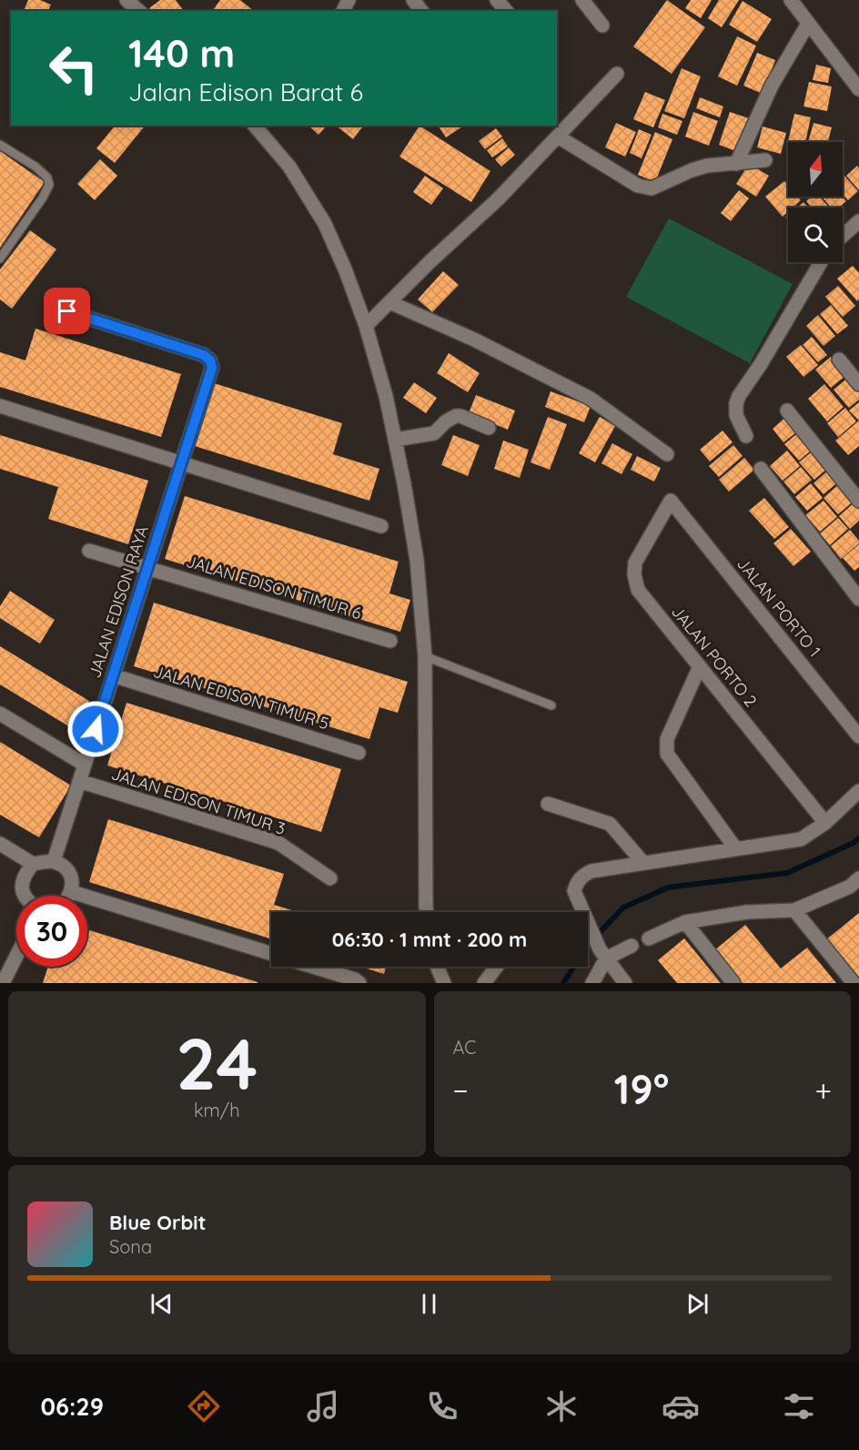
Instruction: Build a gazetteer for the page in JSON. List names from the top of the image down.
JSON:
{
  "streets": {
    "street": [
      "JALAN EDISON TIMUR 6",
      "JALAN EDISON RAYA",
      "JALAN PORTO 1",
      "JALAN PORTO 2",
      "JALAN EDISON TIMUR 5",
      "JALAN EDISON TIMUR 3"
    ]
  },
  "crossings": [
    ["JALAN EDISON TIMUR 6", "JALAN EDISON RAYA"],
    ["JALAN EDISON RAYA", "JALAN EDISON TIMUR 5"],
    ["JALAN EDISON RAYA", "JALAN EDISON TIMUR 3"],
    ["JALAN PORTO 1", "JALAN PORTO 2"]
  ],
  "north": "top",
  "page": {
    "turn": ["140 m", "Jalan Edison Barat 6"],
    "limit": "30",
    "trip": "06:30 · 1 mnt · 200 m",
    "tile": [
      ["24", "km/h"],
      "AC"
    ],
    "heat": ["−", "19°", "+"],
    "song": ["Blue Orbit", "Sona"],
    "tabs": "06:29"
  }
}
